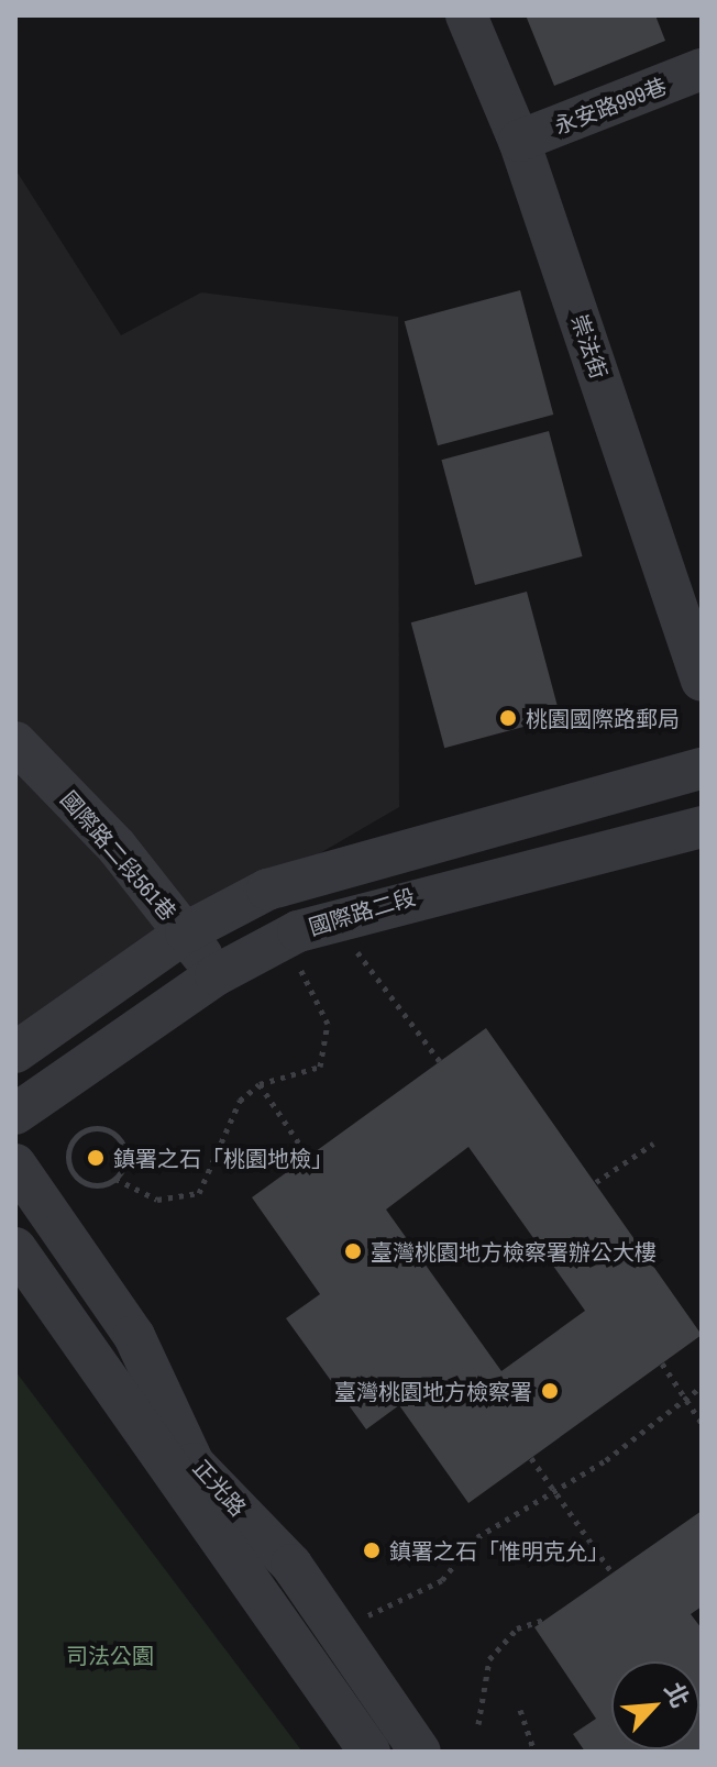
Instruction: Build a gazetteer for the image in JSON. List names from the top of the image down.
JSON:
{
  "streets": {
    "street": [
      "永安路999巷",
      "崇法街",
      "國際路二段561巷",
      "國際路二段",
      "正光路"
    ]
  },
  "crossings": [
    ["永安路999巷", "崇法街"],
    ["國際路二段561巷", "國際路二段"]
  ],
  "parks": ["司法公園"],
  "places": [
    "桃園國際路郵局",
    "鎮署之石「桃園地檢」",
    "臺灣桃園地方檢察署辦公大樓",
    "臺灣桃園地方檢察署",
    "鎮署之石「惟明克允」"
  ],
  "north": "top right"
}
